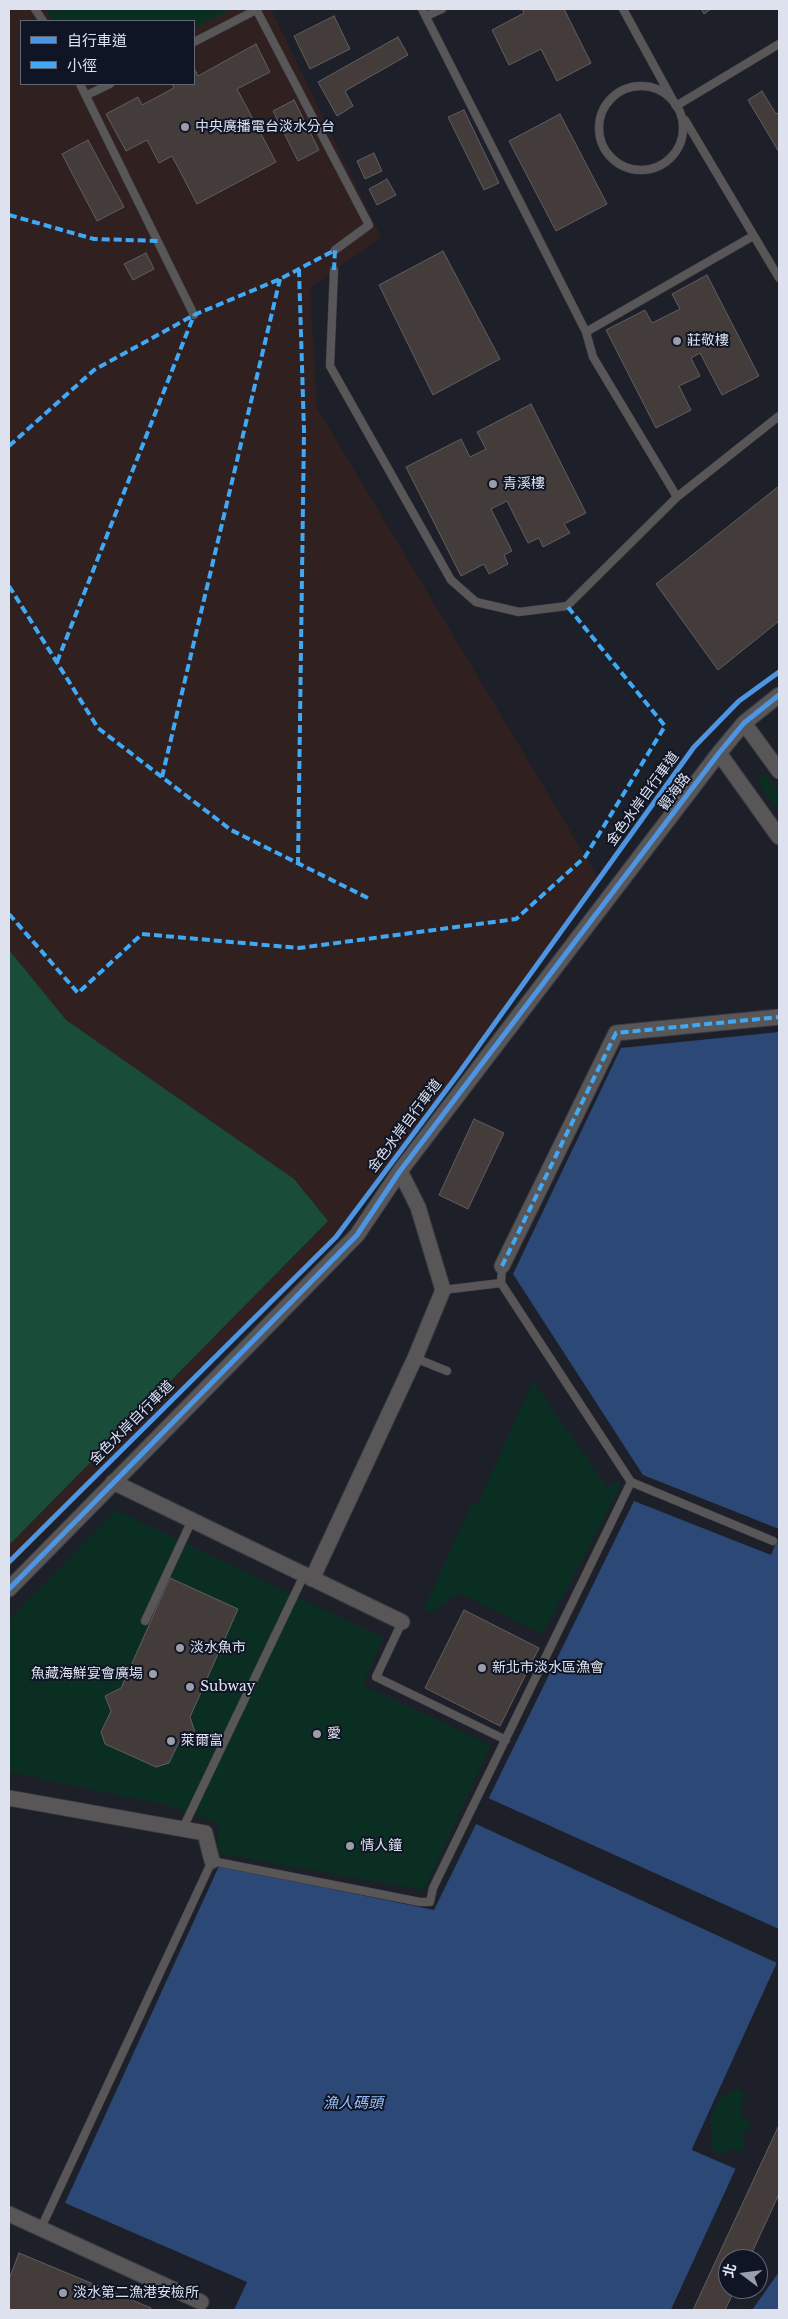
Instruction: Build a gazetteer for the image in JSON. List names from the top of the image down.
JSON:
{
  "streets": {
    "street": ["觀海路"],
    "cycle path": ["金色水岸自行車道"]
  },
  "water": ["漁人碼頭"],
  "places": [
    "中央廣播電台淡水分台",
    "莊敬樓",
    "青溪樓",
    "淡水魚市",
    "新北市淡水區漁會",
    "魚藏海鮮宴會廣場",
    "Subway",
    "愛",
    "萊爾富",
    "情人鐘",
    "淡水第二漁港安檢所"
  ],
  "legend": ["自行車道", "小徑"],
  "north": "left"
}
